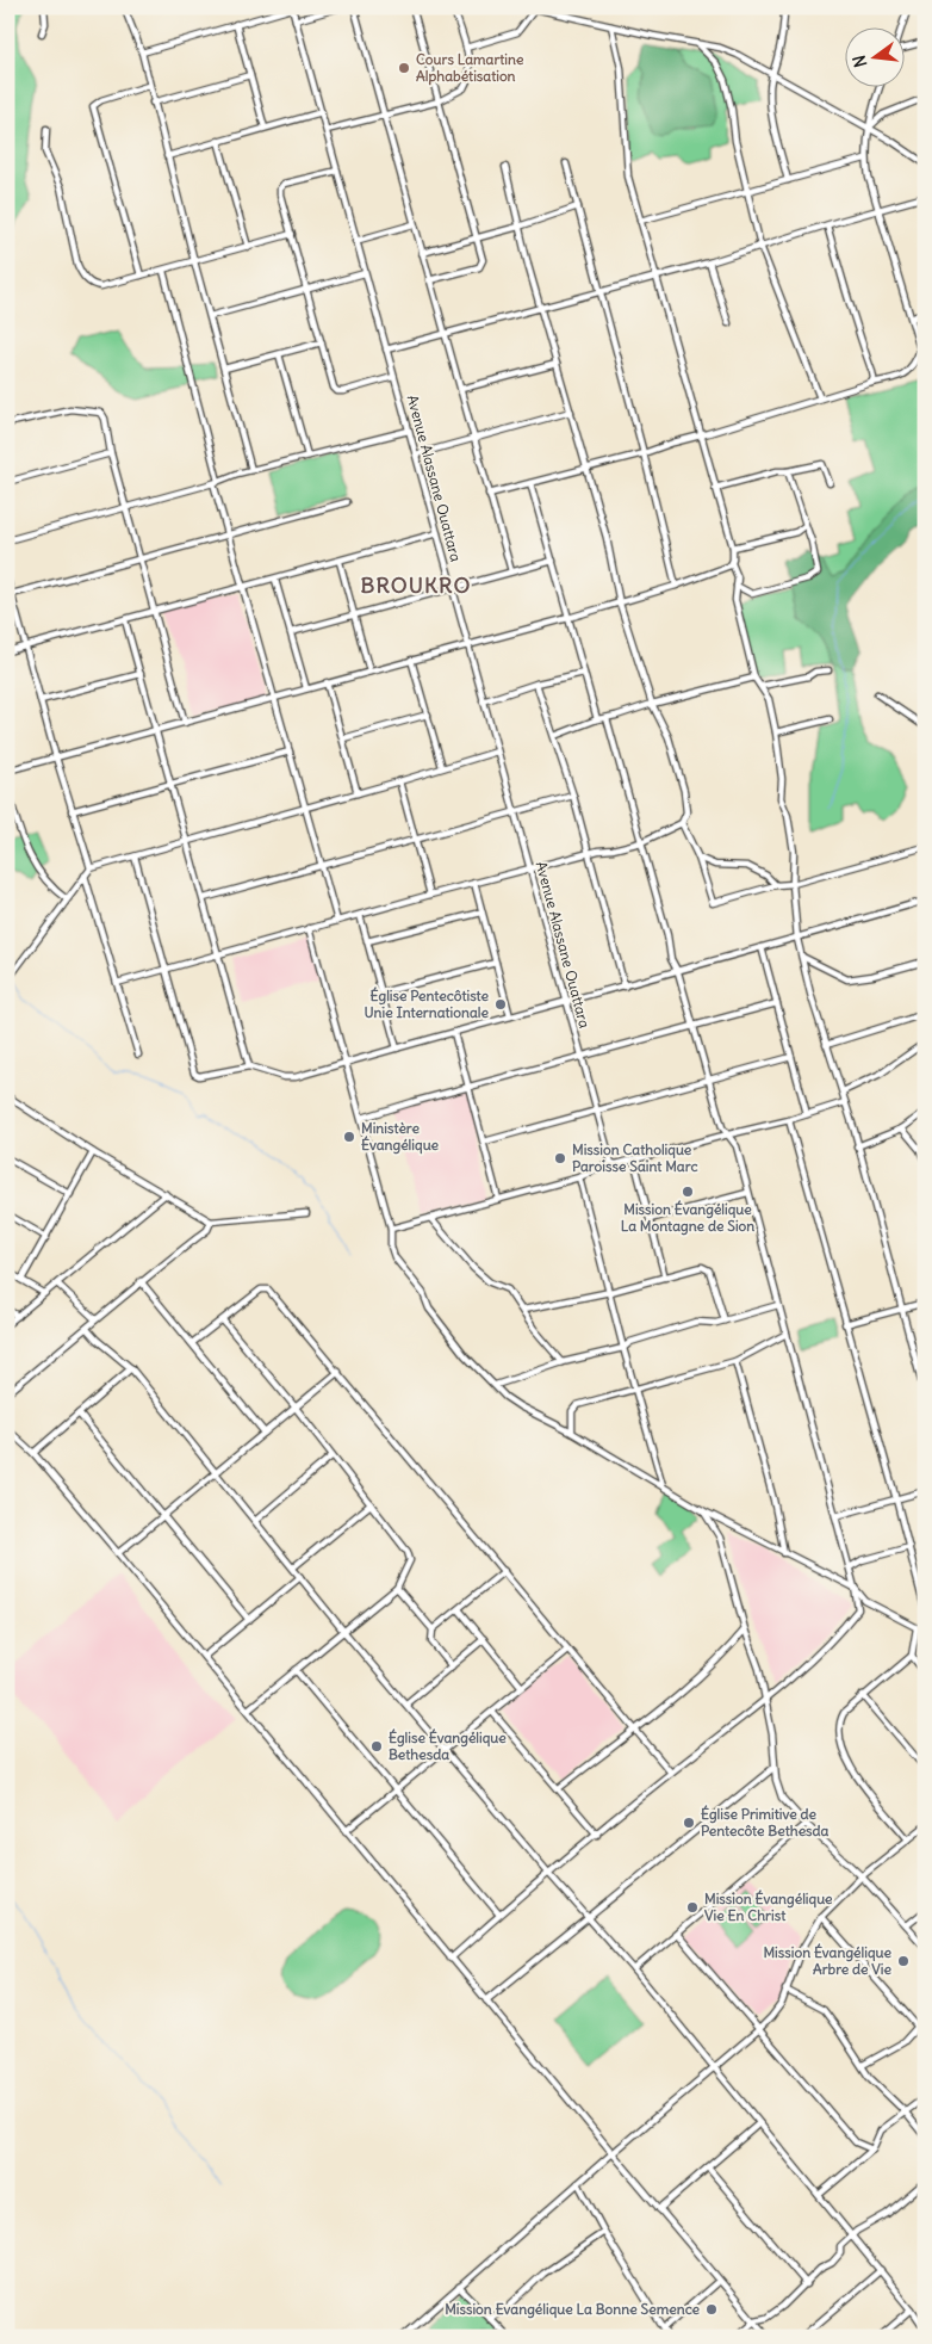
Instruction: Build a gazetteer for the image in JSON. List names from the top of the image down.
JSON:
{
  "streets": {
    "street": ["Avenue Alassane Ouattara"]
  },
  "districts": ["BROUKRO"],
  "places": [
    "Cours Lamartine Alphabétisation",
    "Église Pentecôtiste Unie Internationale",
    "Ministère Évangélique",
    "Mission Catholique Paroisse Saint Marc",
    "Mission Évangélique La Montagne de Sion",
    "Église Évangélique Bethesda",
    "Église Primitive de Pentecôte Bethesda",
    "Mission Évangélique Vie En Christ",
    "Mission Évangélique Arbre de Vie",
    "Mission Evangélique La Bonne Semence"
  ],
  "north": "left"
}
